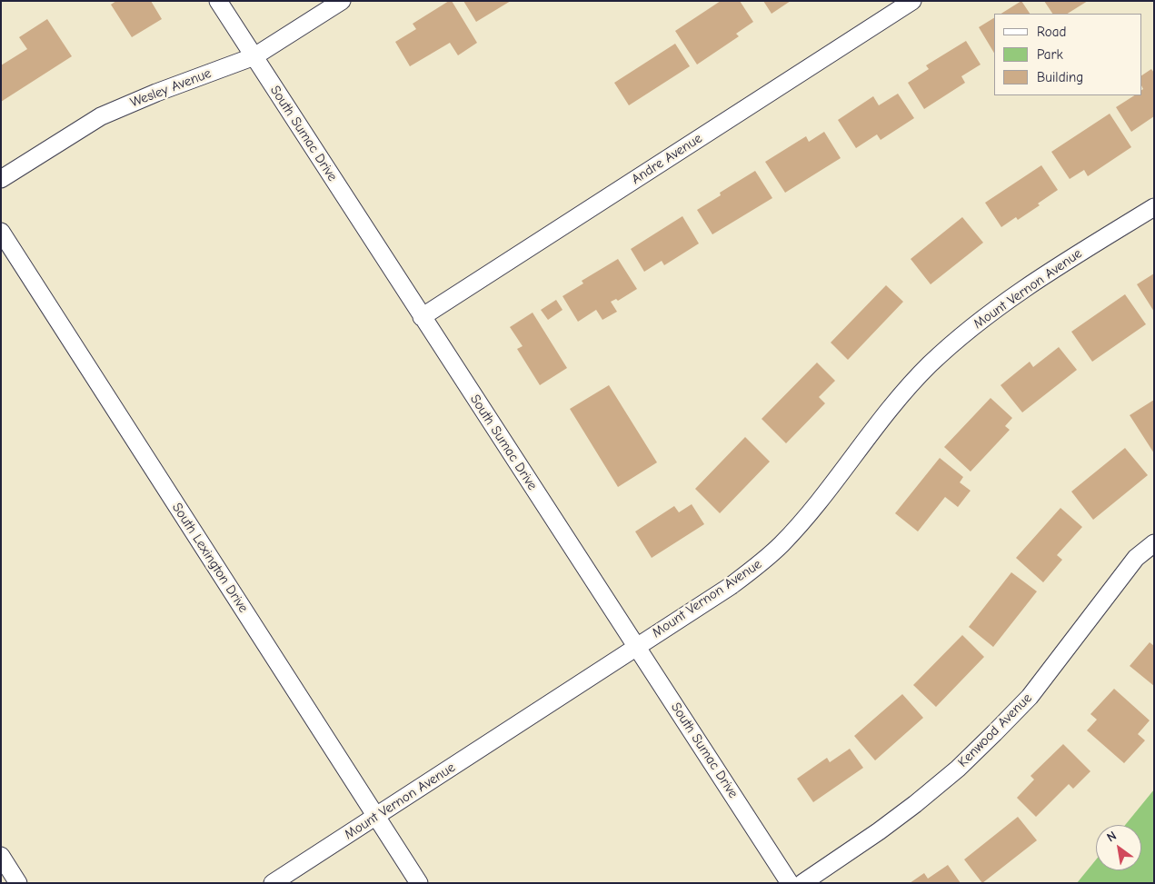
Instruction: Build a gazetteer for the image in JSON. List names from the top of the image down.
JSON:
{
  "streets": {
    "street": [
      "Wesley Avenue",
      "South Sumac Drive",
      "Andre Avenue",
      "Mount Vernon Avenue",
      "South Lexington Drive",
      "Kenwood Avenue"
    ]
  },
  "crossings": [
    ["Wesley Avenue", "South Sumac Drive"],
    ["South Sumac Drive", "Andre Avenue"],
    ["South Sumac Drive", "Mount Vernon Avenue"],
    ["Mount Vernon Avenue", "South Lexington Drive"]
  ],
  "legend": ["Road", "Park", "Building"],
  "north": "top left"
}
